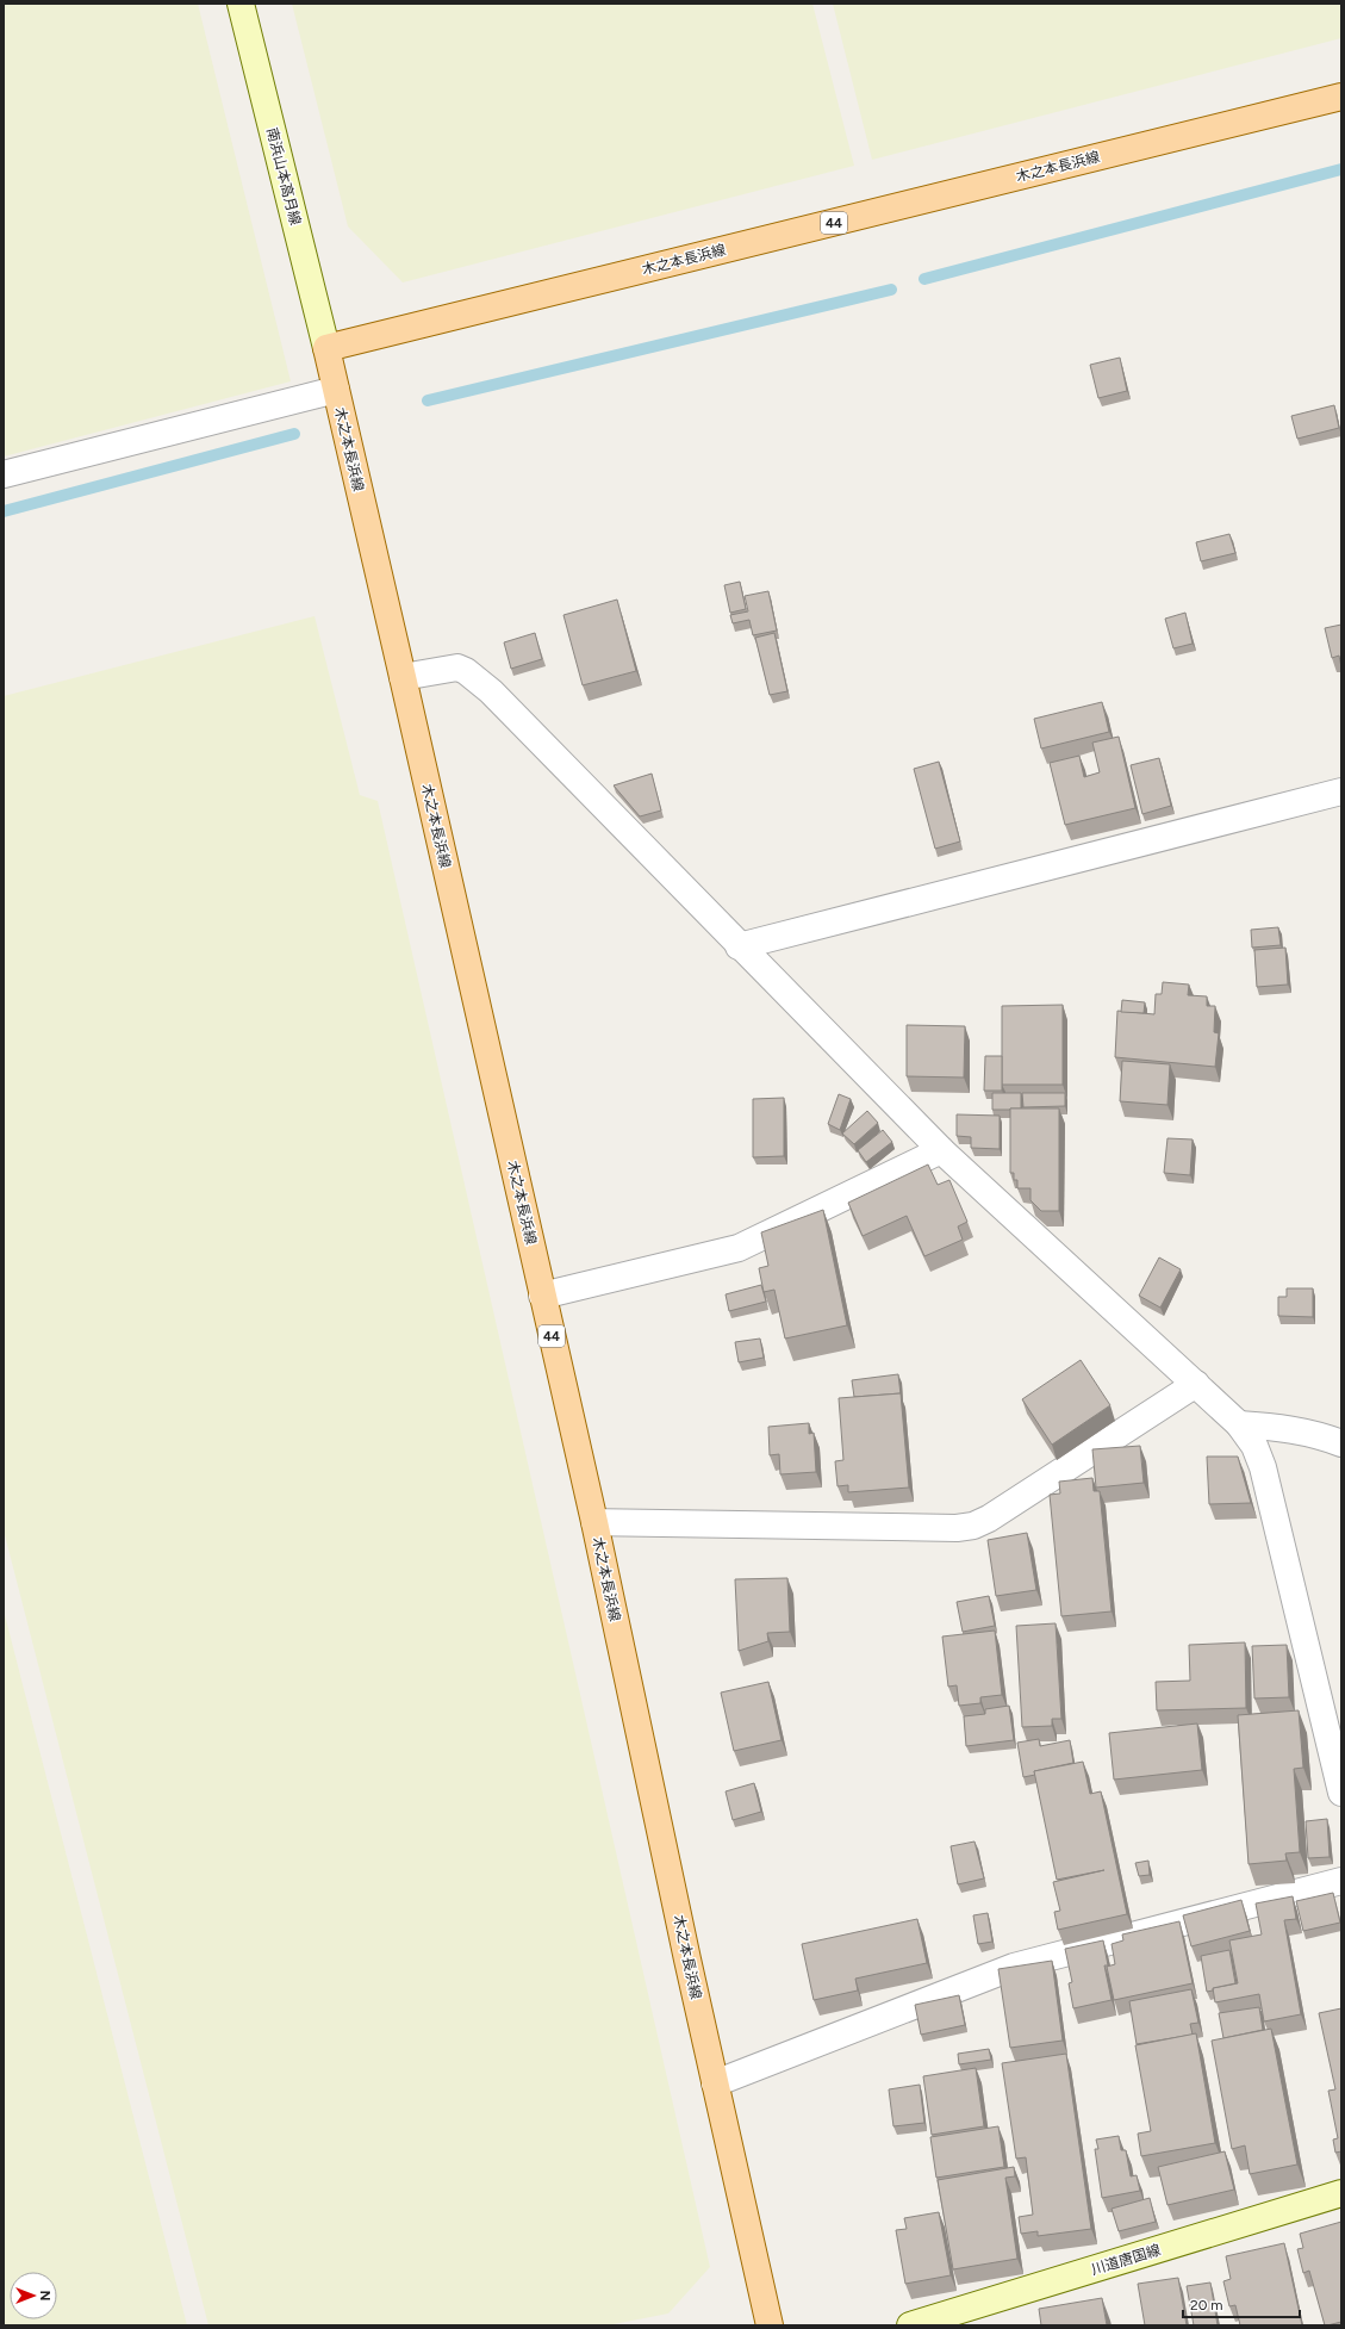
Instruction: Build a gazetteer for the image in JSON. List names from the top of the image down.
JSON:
{
  "streets": {
    "main road": [
      "木之本長浜線",
      "南浜山本高月線",
      "44",
      "川道唐国線"
    ]
  },
  "crossings": [
    ["木之本長浜線", "南浜山本高月線"]
  ],
  "scale_bar": "20 m",
  "north": "right"
}
